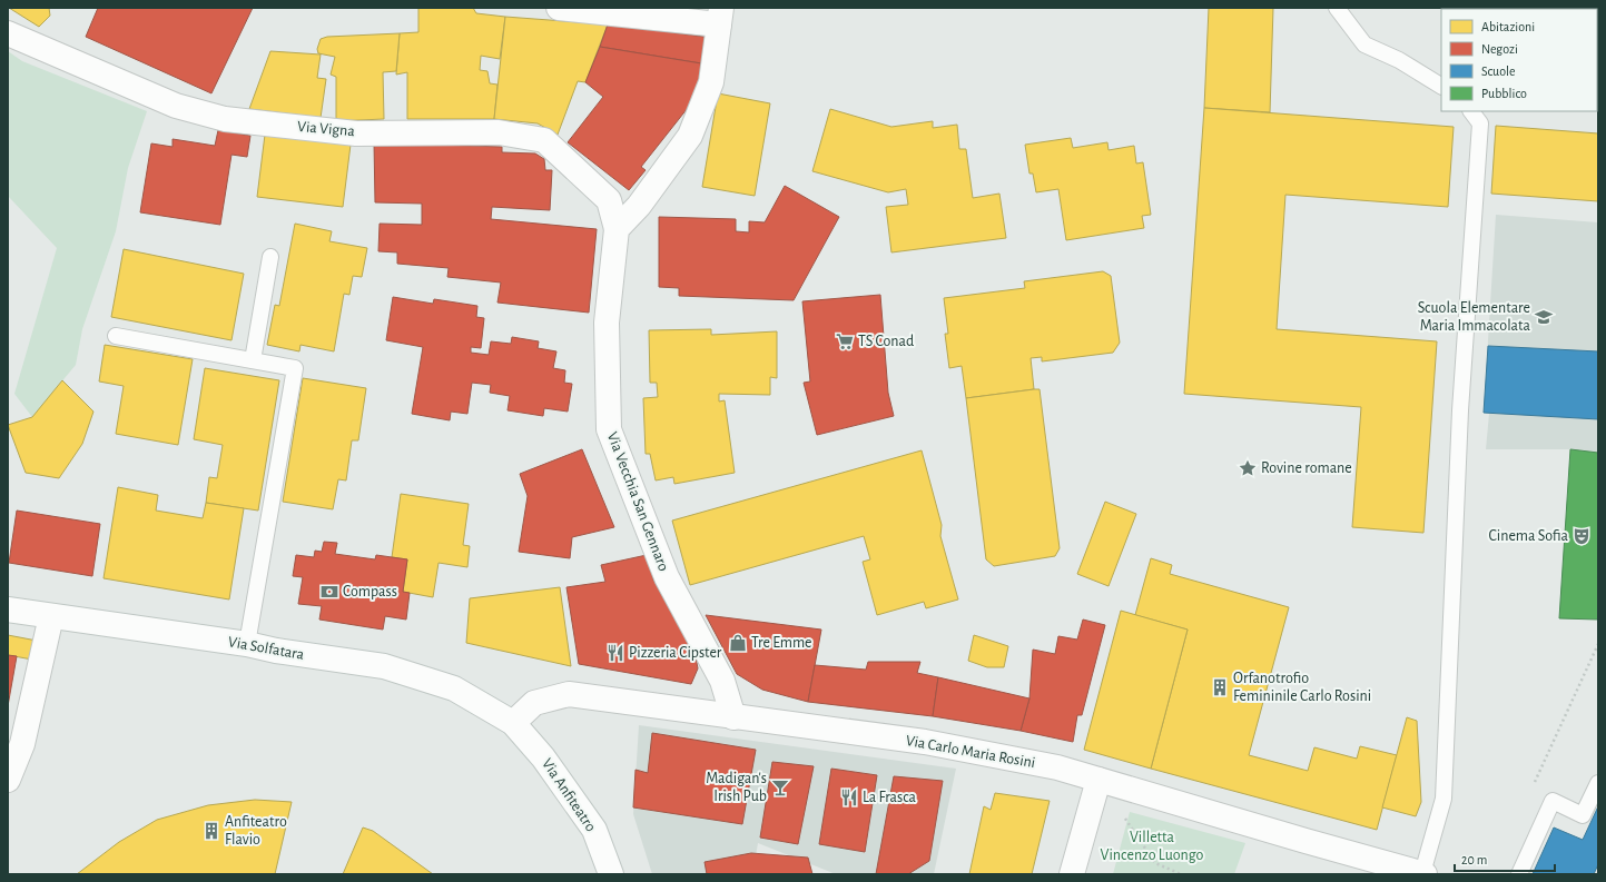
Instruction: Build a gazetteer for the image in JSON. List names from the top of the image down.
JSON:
{
  "streets": {
    "street": [
      "Via Vigna",
      "Via Vecchia San Gennaro",
      "Via Solfatara",
      "Via Carlo Maria Rosini",
      "Via Anfiteatro"
    ]
  },
  "crossings": [
    ["Via Vigna", "Via Vecchia San Gennaro"],
    ["Via Vecchia San Gennaro", "Via Carlo Maria Rosini"],
    ["Via Solfatara", "Via Carlo Maria Rosini"],
    ["Via Solfatara", "Via Anfiteatro"],
    ["Via Carlo Maria Rosini", "Via Anfiteatro"]
  ],
  "parks": ["Villetta Vincenzo Luongo"],
  "places": {
    "school or university": ["Scuola Elementare Maria Immacolata"],
    "supermarket": ["TS Conad"],
    "place": ["Rovine romane"],
    "theatre": ["Cinema Sofia"],
    "bank": ["Compass"],
    "shop": ["Tre Emme"],
    "restaurant": ["Pizzeria Cipster", "La Frasca"],
    "building": ["Orfanotrofio Femininile Carlo Rosini", "Anfiteatro Flavio"],
    "bar": ["Madigan's Irish Pub"]
  },
  "legend": [
    "Abitazioni",
    "Negozi",
    "Scuole",
    "Pubblico"
  ],
  "scale_bar": "20 m"
}
